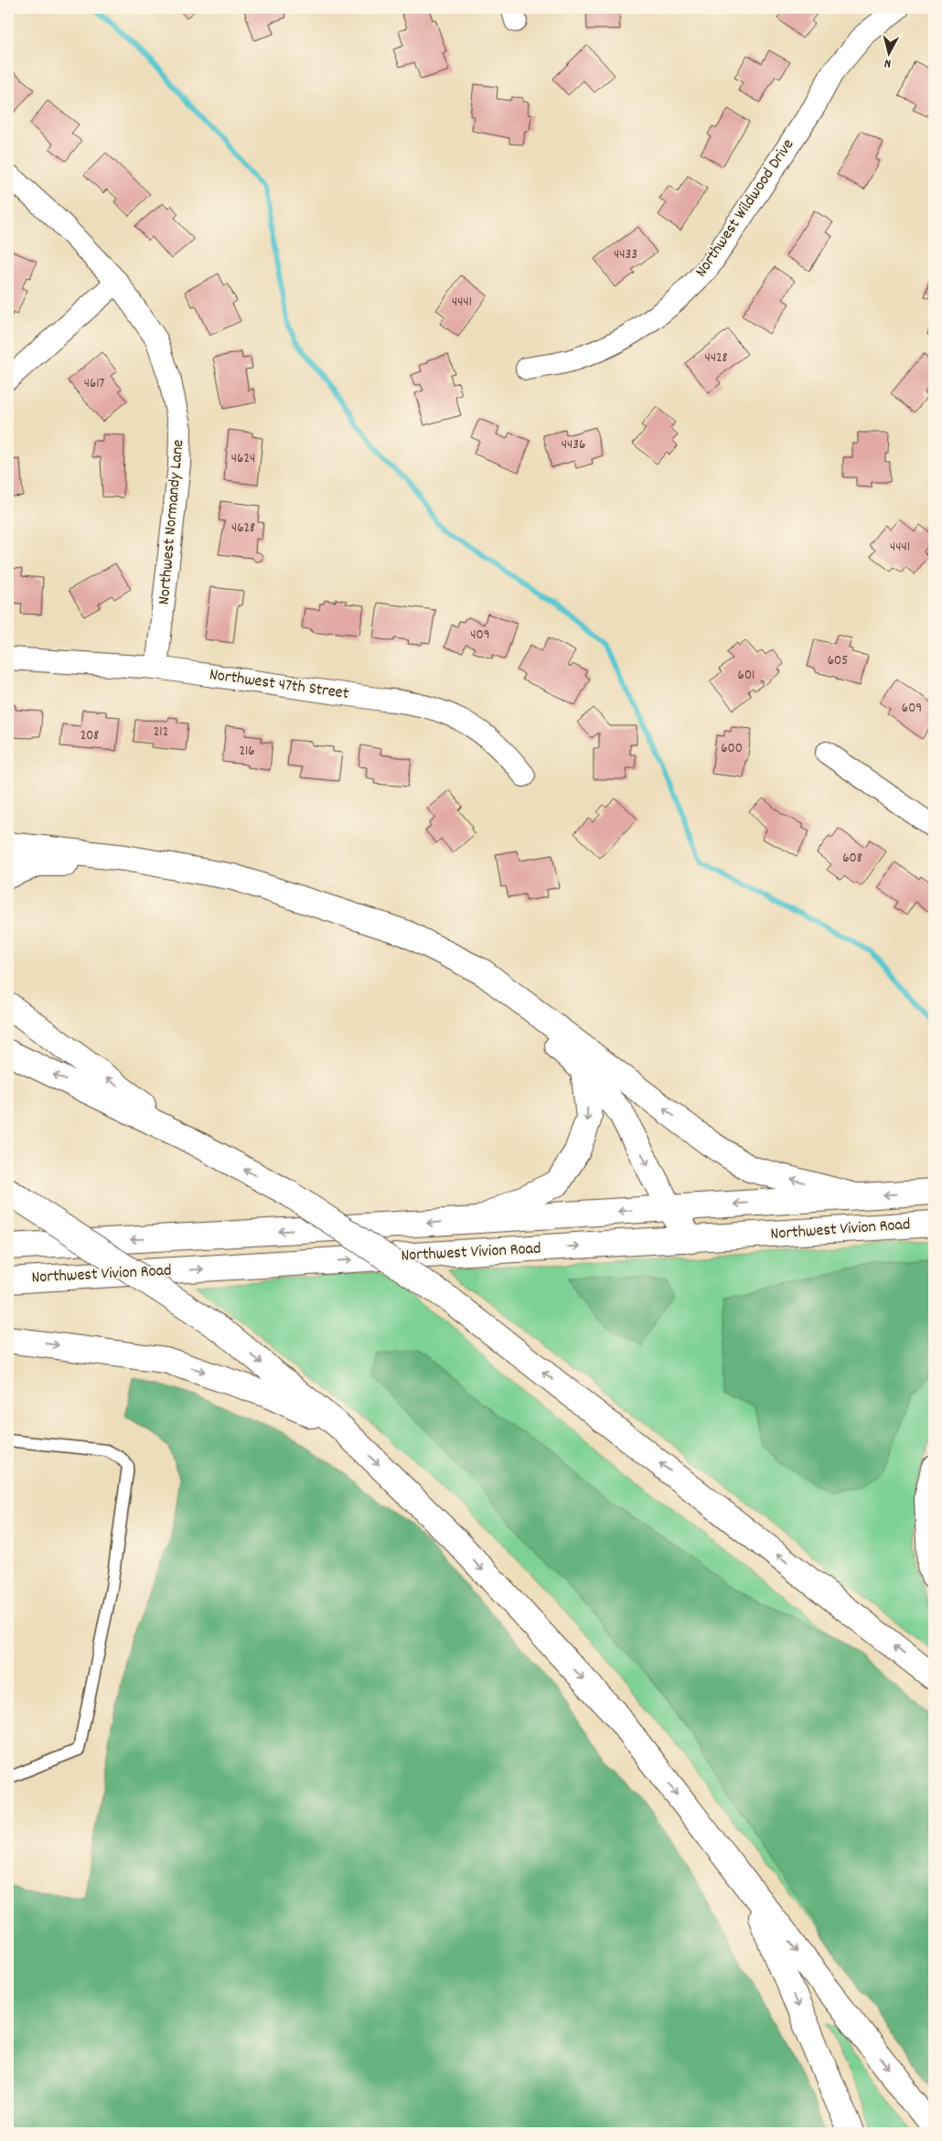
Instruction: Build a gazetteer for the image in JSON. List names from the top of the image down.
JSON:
{
  "streets": {
    "main road": ["Northwest Vivion Road"],
    "street": ["Northwest Wildwood Drive", "Northwest Normandy Lane", "Northwest 47th Street"]
  },
  "crossings": [
    ["Northwest Normandy Lane", "Northwest 47th Street"]
  ],
  "house_numbers": [
    "4433",
    "4441",
    "4428",
    "4617",
    "4436",
    "4624",
    "4628",
    "4441",
    "409",
    "605",
    "601",
    "609",
    "212",
    "208",
    "600",
    "216",
    "608"
  ],
  "north": "bottom"
}
